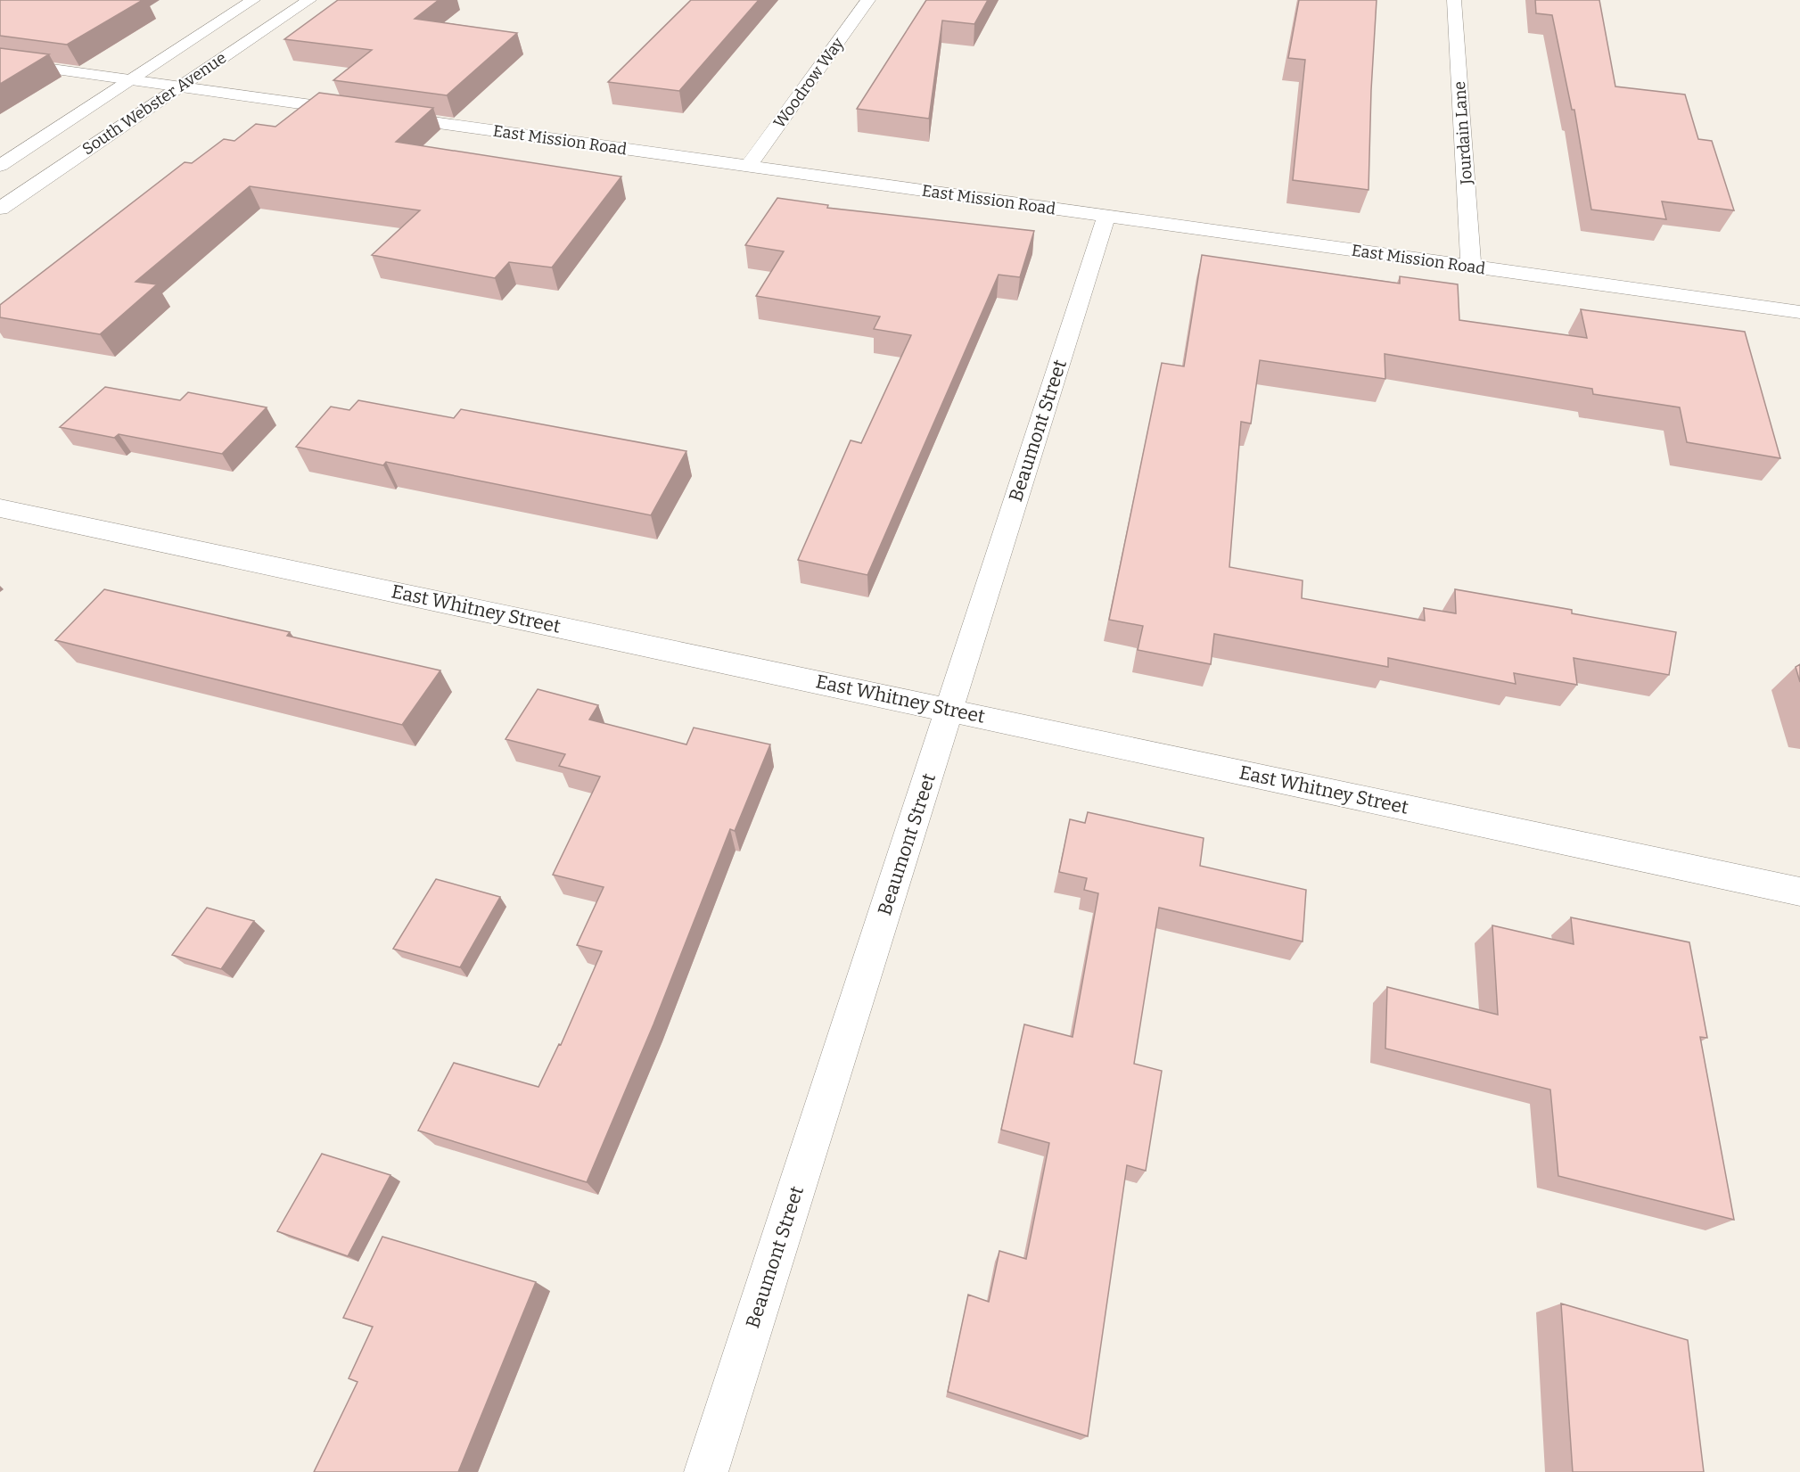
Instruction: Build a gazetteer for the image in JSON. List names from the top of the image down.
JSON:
{
  "streets": {
    "street": [
      "Woodrow Way",
      "South Webster Avenue",
      "Jourdain Lane",
      "East Mission Road",
      "Beaumont Street",
      "East Whitney Street"
    ]
  },
  "crossings": [
    ["Woodrow Way", "East Mission Road"],
    ["Jourdain Lane", "East Mission Road"],
    ["East Mission Road", "Beaumont Street"],
    ["Beaumont Street", "East Whitney Street"]
  ]
}
